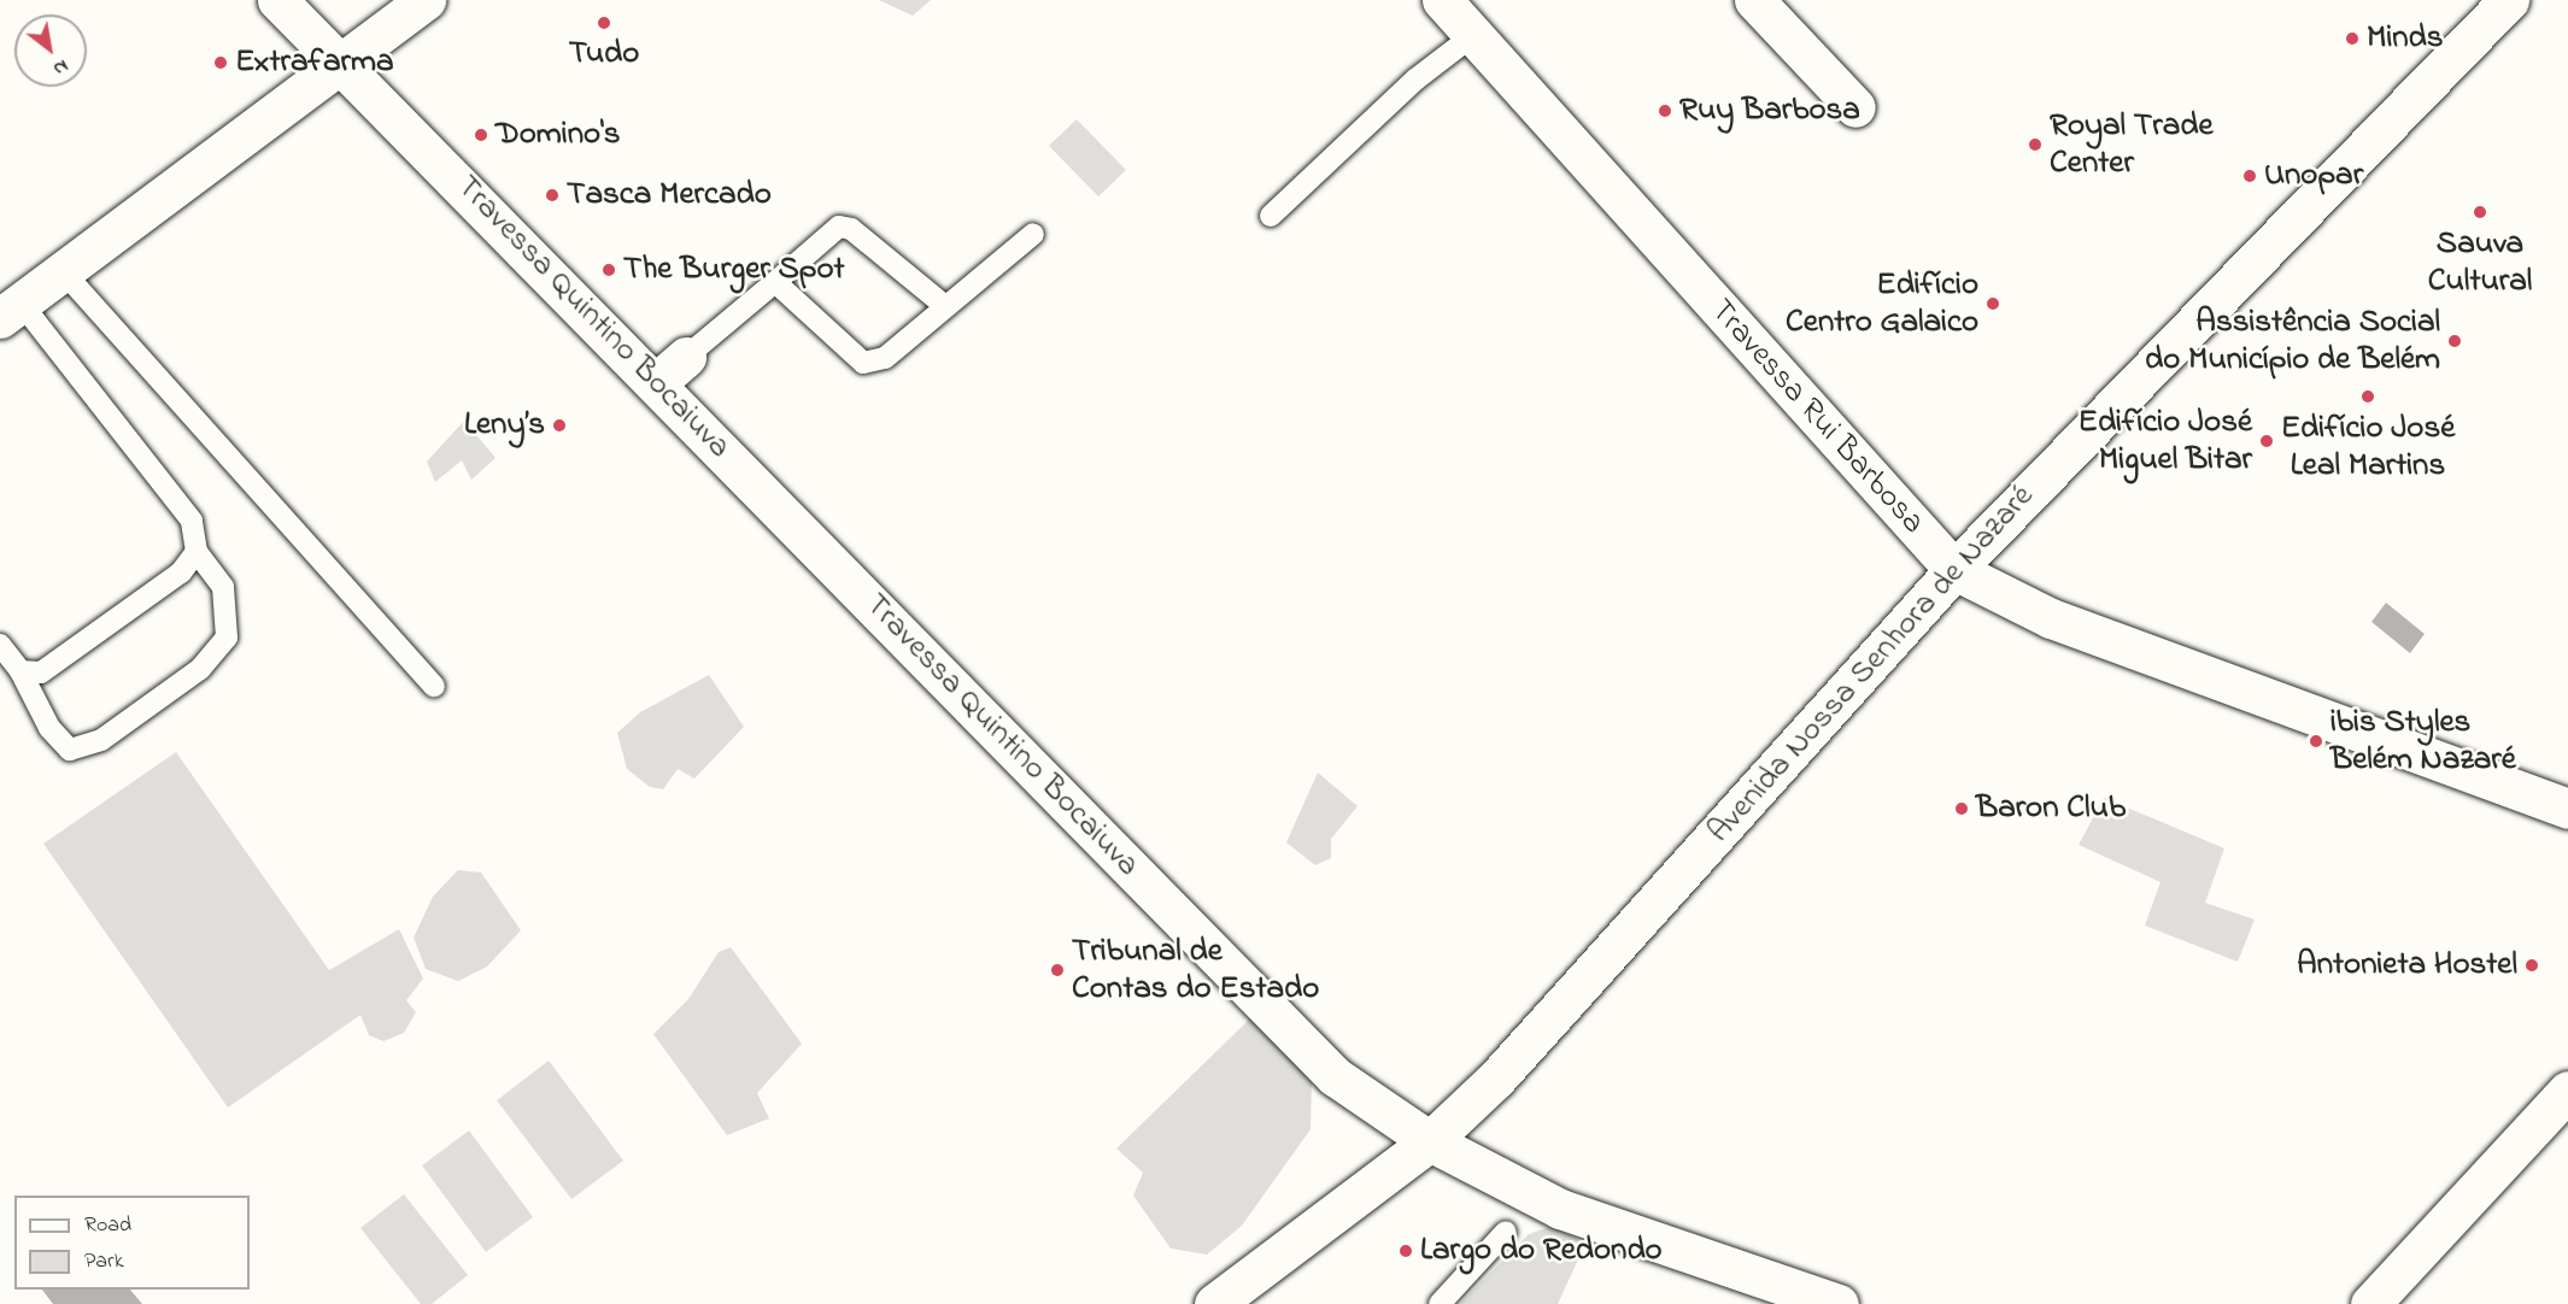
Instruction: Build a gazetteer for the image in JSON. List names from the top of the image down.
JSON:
{
  "streets": {
    "street": ["Travessa Quintino Bocaiuva", "Travessa Rui Barbosa", "Avenida Nossa Senhora de Nazaré"]
  },
  "crossings": [
    ["Travessa Quintino Bocaiuva", "Avenida Nossa Senhora de Nazaré"],
    ["Travessa Rui Barbosa", "Avenida Nossa Senhora de Nazaré"]
  ],
  "places": [
    "Tudo",
    "Minds",
    "Extrafarma",
    "Ruy Barbosa",
    "Domino's",
    "Royal Trade Center",
    "Unopar",
    "Tasca Mercado",
    "Sauva Cultural",
    "The Burger Spot",
    "Edifício Centro Galaico",
    "Assistência Social do Município de Belém",
    "Edifício José Leal Martins",
    "Leny’s",
    "Edifício José Miguel Bitar",
    "ibis Styles Belém Nazaré",
    "Baron Club",
    "Antonieta Hostel",
    "Tribunal de Contas do Estado",
    "Largo do Redondo"
  ],
  "legend": ["Road", "Park"],
  "north": "bottom right"
}
